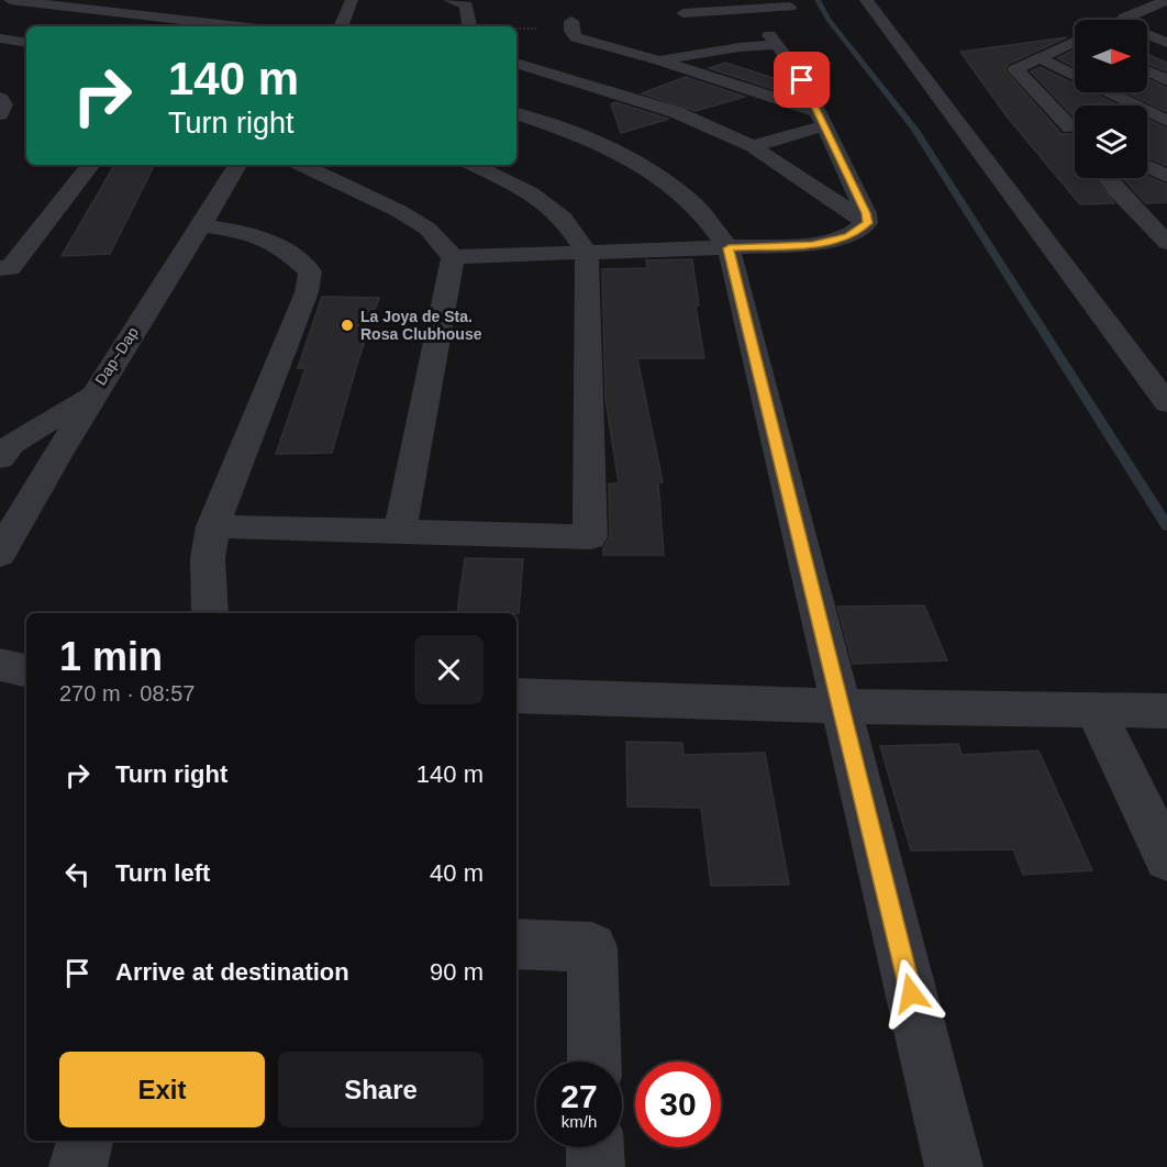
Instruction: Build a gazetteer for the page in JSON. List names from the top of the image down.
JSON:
{
  "streets": {
    "street": ["Dap~Dap"]
  },
  "places": ["La Joya de Sta. Rosa Clubhouse"],
  "north": "right",
  "page": {
    "turn": ["140 m", "Turn right"],
    "heading": ["1 min", "270 m · 08:57"],
    "list": [
      {
        "name": "Turn right",
        "value": "140 m"
      },
      {
        "name": "Turn left",
        "value": "40 m"
      },
      {
        "name": "Arrive at destination",
        "value": "90 m"
      }
    ],
    "buttons": ["Exit", "Share"],
    "speed": "27 km/h",
    "limit": "30"
  }
}
